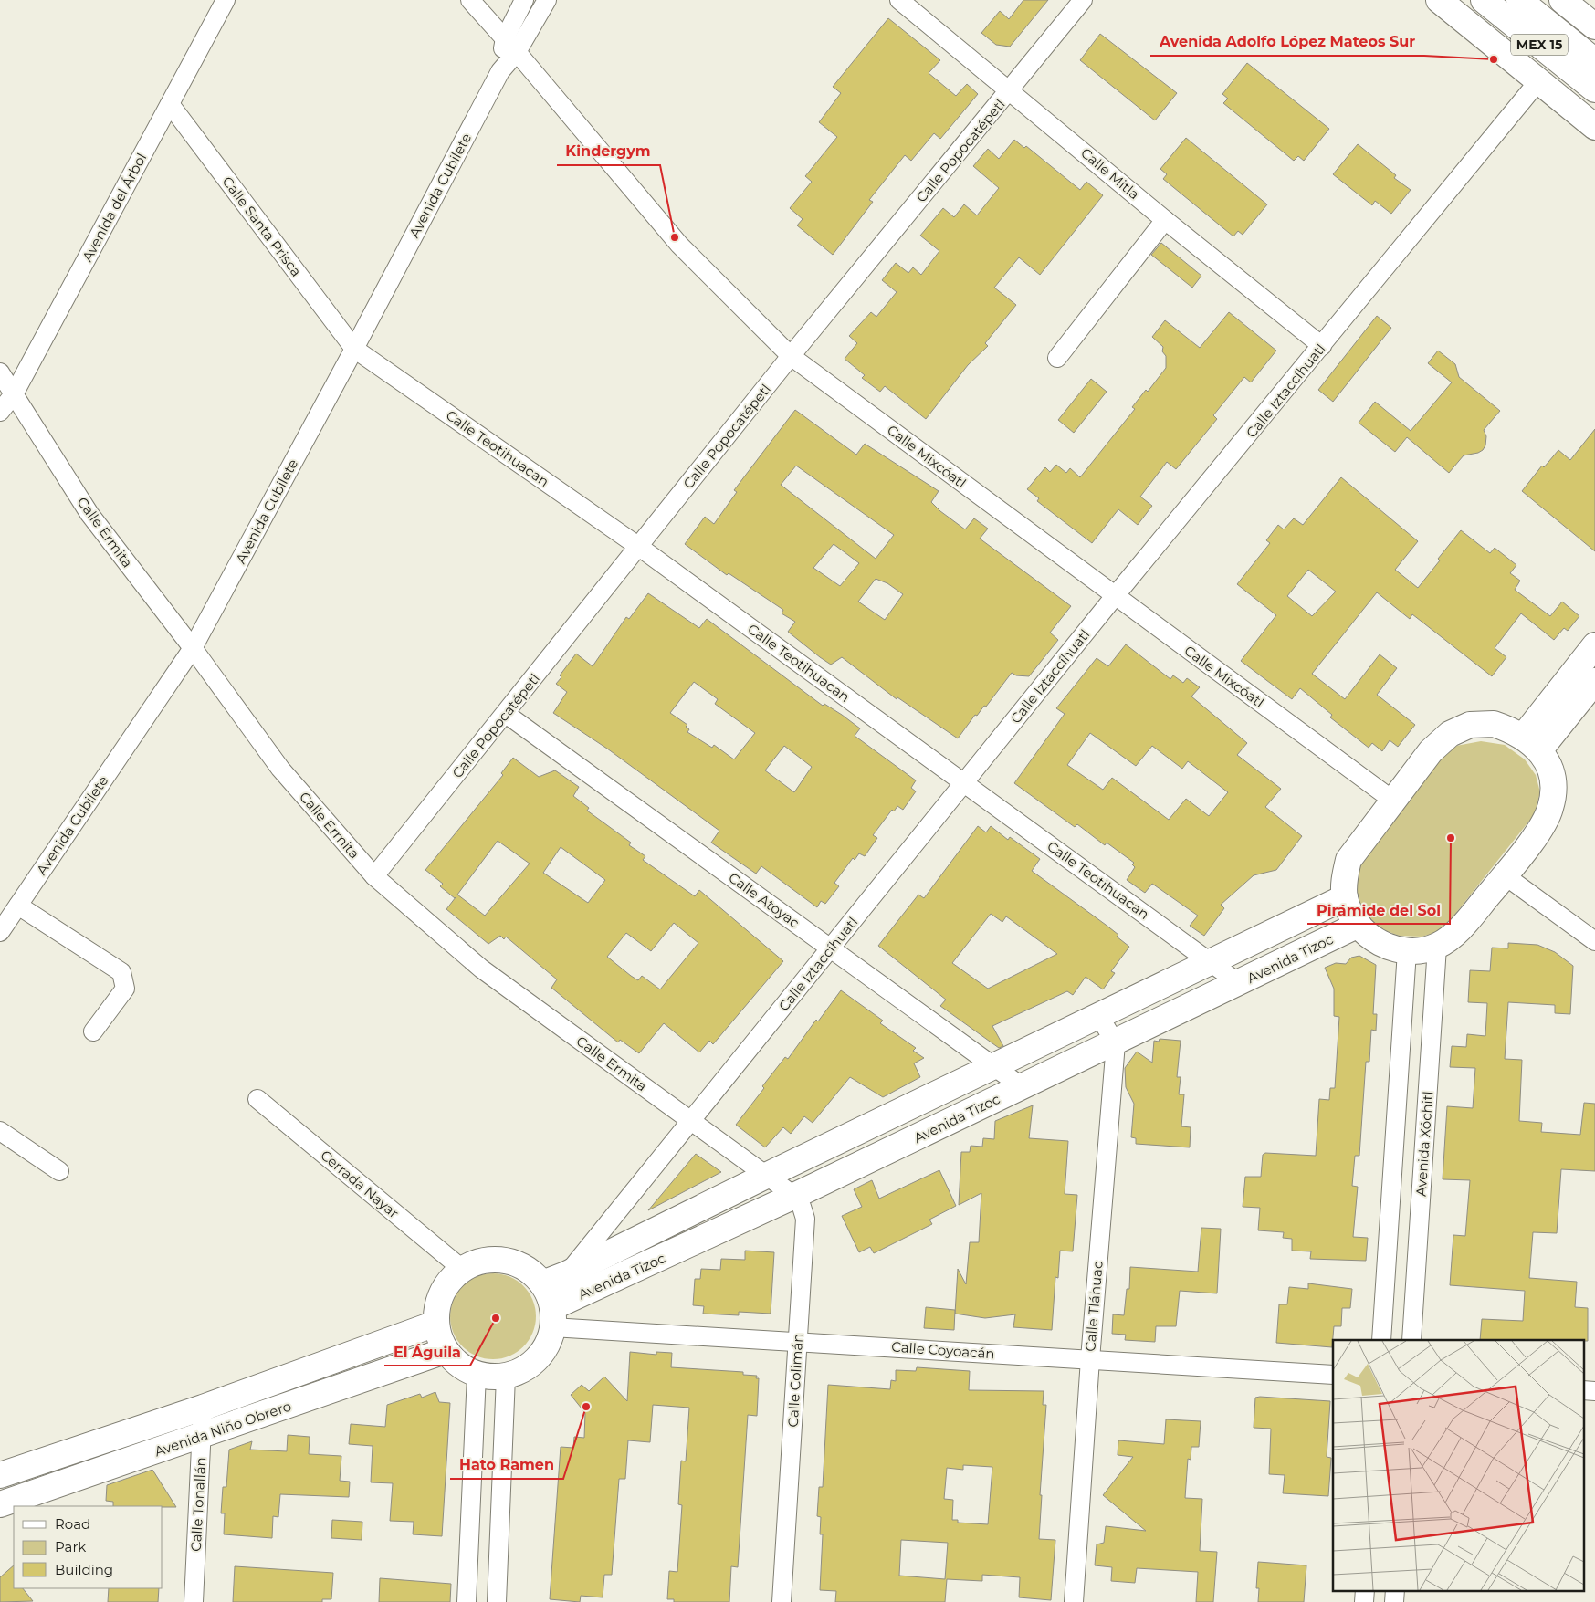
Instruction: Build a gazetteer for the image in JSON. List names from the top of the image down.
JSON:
{
  "streets": {
    "main road": ["MEX 15", "Avenida Tizoc", "Avenida Niño Obrero"],
    "street": [
      "Calle Popocatépetl",
      "Calle Mitla",
      "Avenida Cubilete",
      "Avenida del Árbol",
      "Calle Santa Prisca",
      "Calle Iztaccíhuatl",
      "Calle Teotihuacan",
      "Calle Mixcóatl",
      "Calle Ermita",
      "Calle Atoyac",
      "Avenida Xóchitl",
      "Cerrada Nayar",
      "Calle Tláhuac",
      "Calle Coyoacán",
      "Calle Colimán",
      "Calle Tonallán"
    ]
  },
  "crossings": [
    ["Calle Popocatépetl", "Calle Mitla"],
    ["Calle Popocatépetl", "Calle Teotihuacan"],
    ["Calle Popocatépetl", "Calle Mixcóatl"],
    ["Calle Popocatépetl", "Calle Ermita"],
    ["Calle Popocatépetl", "Calle Atoyac"],
    ["Calle Mitla", "Calle Iztaccíhuatl"],
    ["Avenida Cubilete", "Calle Santa Prisca"],
    ["Avenida Cubilete", "Calle Teotihuacan"],
    ["Avenida Cubilete", "Calle Mixcóatl"],
    ["Avenida Cubilete", "Calle Ermita"],
    ["Avenida del Árbol", "Calle Santa Prisca"],
    ["Avenida del Árbol", "Calle Ermita"],
    ["Calle Santa Prisca", "Calle Teotihuacan"],
    ["Calle Iztaccíhuatl", "Calle Teotihuacan"],
    ["Calle Iztaccíhuatl", "Calle Mixcóatl"],
    ["Calle Iztaccíhuatl", "Calle Ermita"],
    ["Calle Iztaccíhuatl", "Calle Atoyac"],
    ["Calle Iztaccíhuatl", "Avenida Tizoc"],
    ["Calle Teotihuacan", "Avenida Tizoc"],
    ["Calle Ermita", "Avenida Tizoc"],
    ["Calle Ermita", "Calle Colimán"],
    ["Calle Atoyac", "Avenida Tizoc"],
    ["Avenida Tizoc", "Cerrada Nayar"],
    ["Avenida Tizoc", "Calle Tláhuac"],
    ["Avenida Tizoc", "Calle Coyoacán"],
    ["Avenida Tizoc", "Calle Colimán"],
    ["Avenida Tizoc", "Avenida Niño Obrero"],
    ["Cerrada Nayar", "Calle Coyoacán"],
    ["Cerrada Nayar", "Avenida Niño Obrero"],
    ["Calle Tláhuac", "Calle Coyoacán"],
    ["Calle Coyoacán", "Calle Colimán"],
    ["Calle Coyoacán", "Avenida Niño Obrero"],
    ["Avenida Niño Obrero", "Calle Tonallán"]
  ],
  "places": [
    "Avenida Adolfo López Mateos Sur",
    "Kindergym",
    "Pirámide del Sol",
    "El Águila",
    "Hato Ramen"
  ],
  "legend": ["Road", "Park", "Building"]
}
